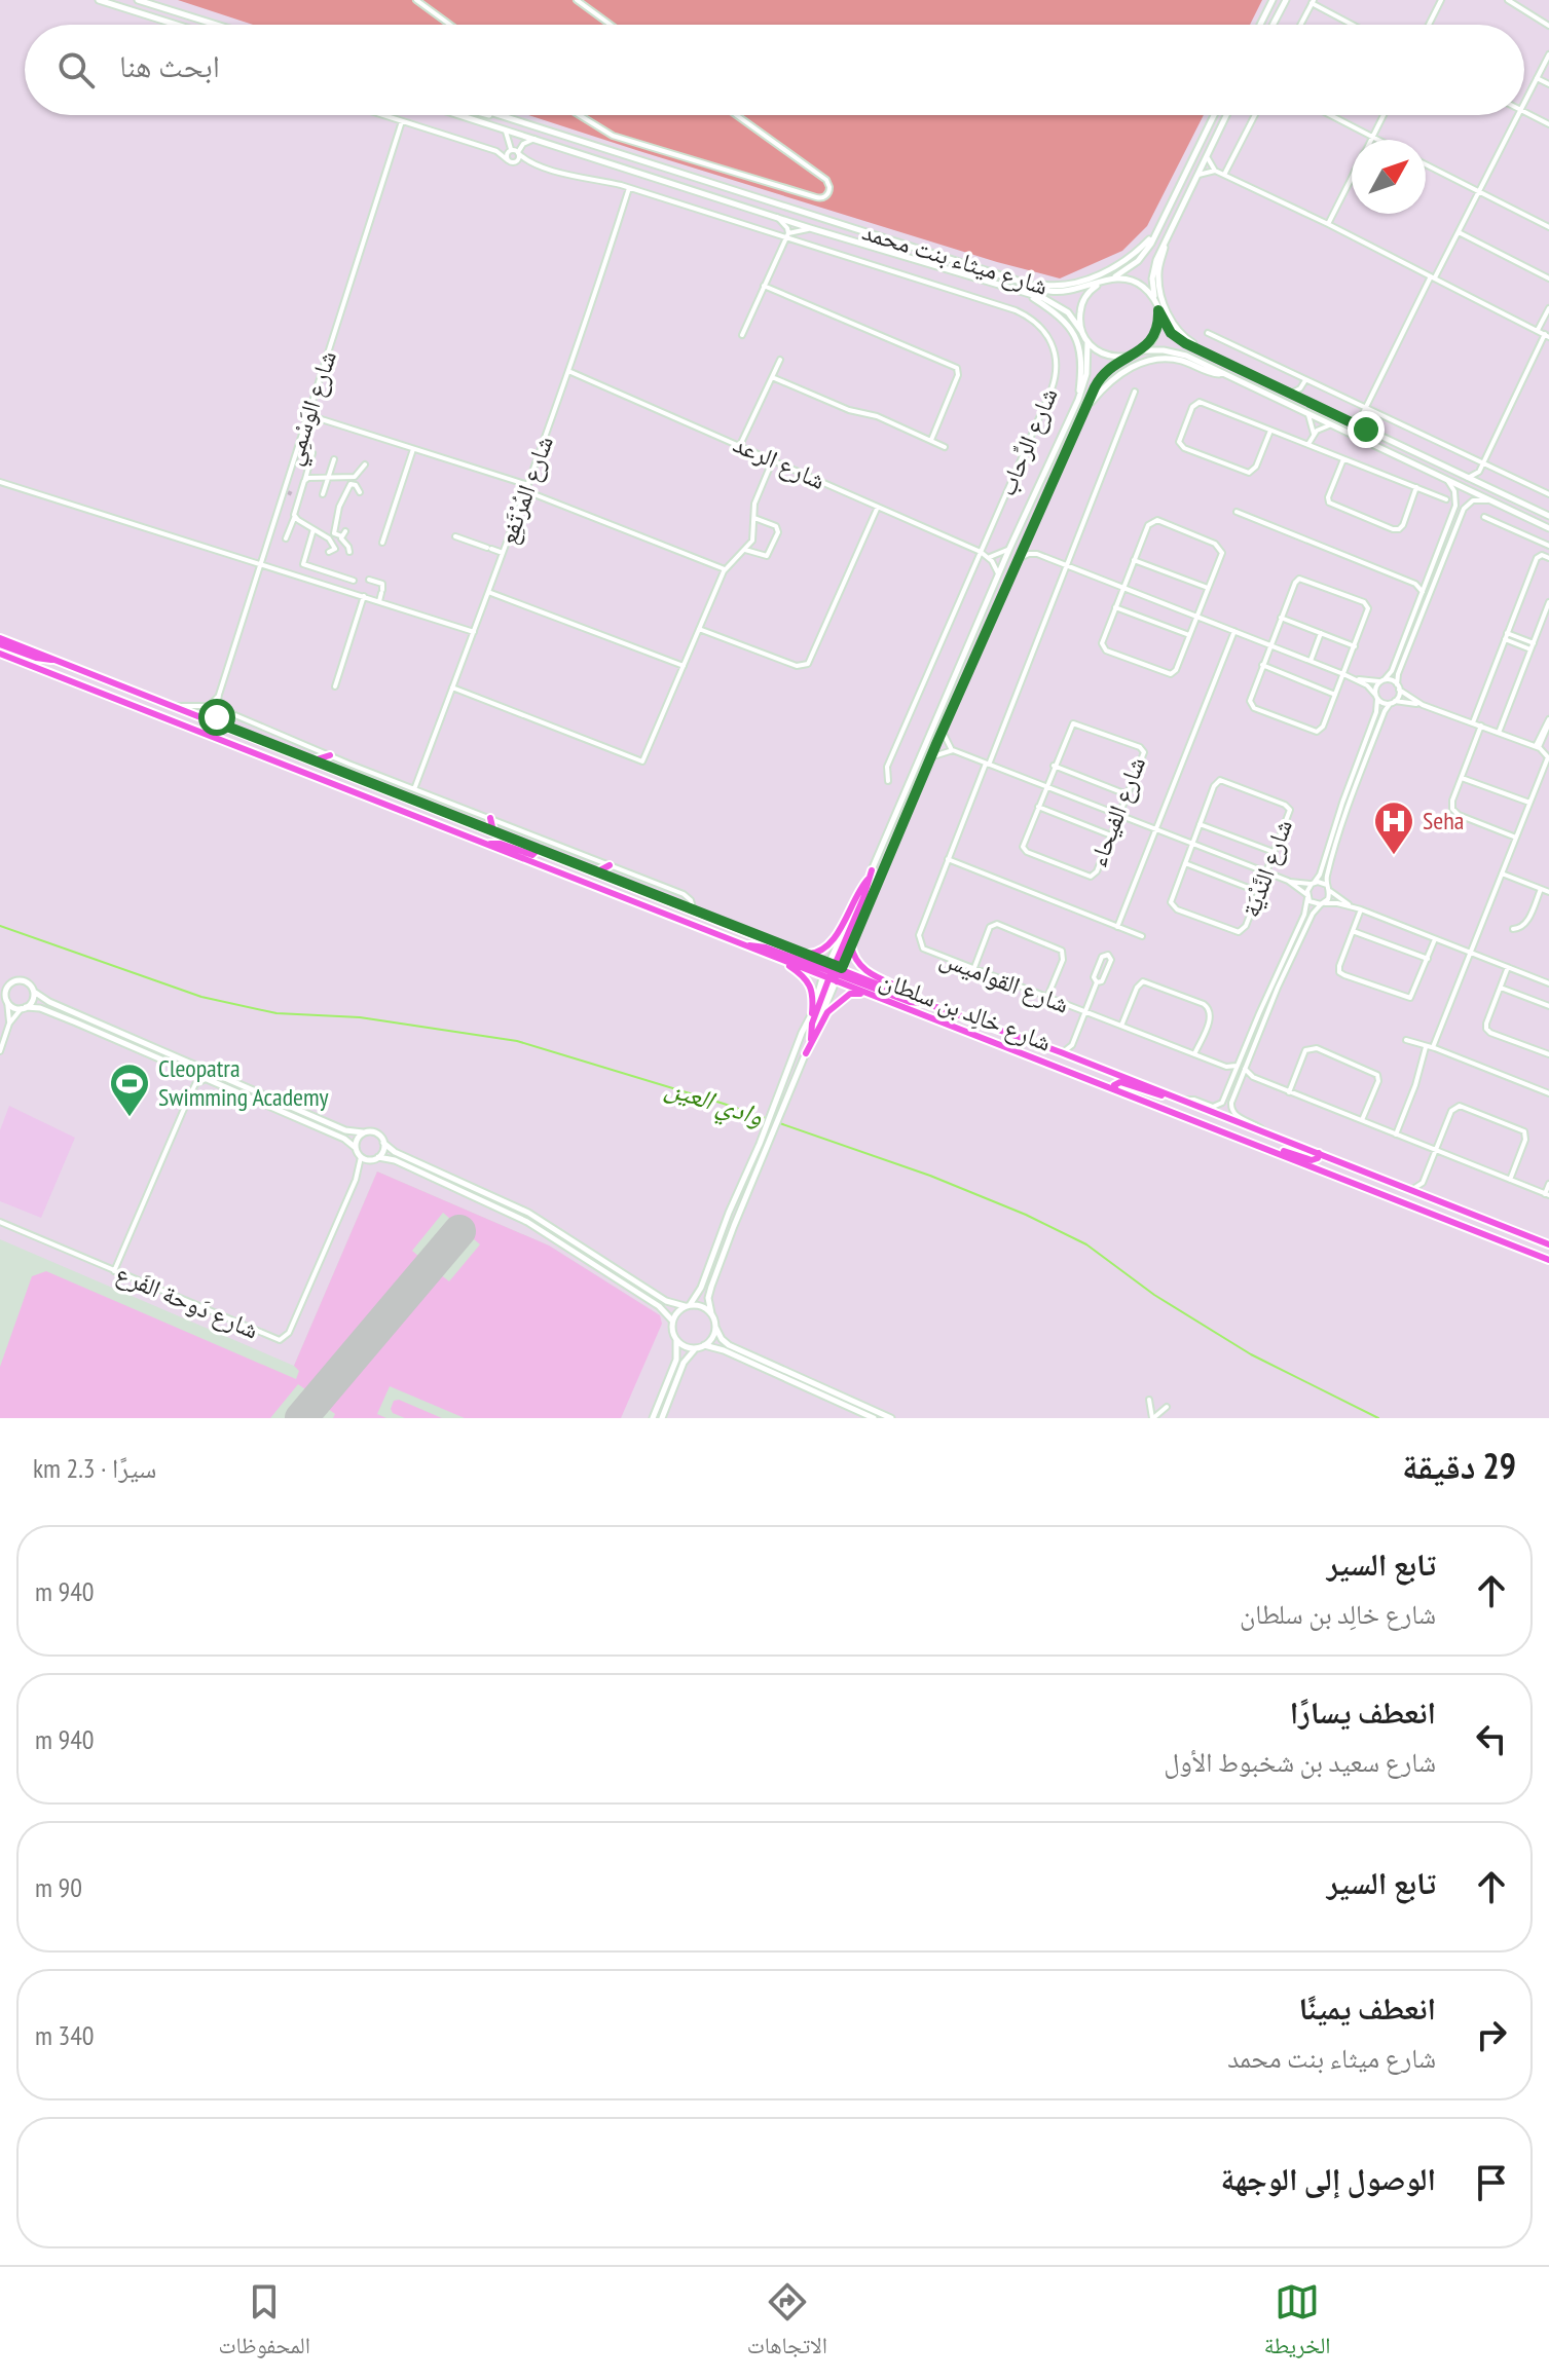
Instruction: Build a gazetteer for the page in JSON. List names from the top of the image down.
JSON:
{
  "streets": {
    "main road": ["شارع ميثاء بنت محمد", "شارع خالِد بن سلطان"],
    "street": [
      "شارع الوَسْمِي",
      "شارع الرِّحاب",
      "شارع الرعد",
      "شارع المُرْتَفِع",
      "شارع الفيحاء",
      "شارع النَّدْيَة",
      "شارع القواميس",
      "شارع دَوحة الفَرع"
    ]
  },
  "crossings": [
    ["شارع الرِّحاب", "شارع الرعد"],
    ["شارع الرِّحاب", "شارع المُرْتَفِع"],
    ["شارع الرعد", "شارع المُرْتَفِع"]
  ],
  "water": ["وادي العين"],
  "places": {
    "hospital": ["Seha"],
    "sports": ["Cleopatra Swimming Academy"]
  },
  "north": "top right",
  "page": {
    "search": "ابحث هنا",
    "heading": ["29 دقيقة", "سيرًا · 2.3 km"],
    "list": [
      ["تابع السير", "شارع خالِد بن سلطان", "940 m"],
      ["انعطف يسارًا", "شارع سعيد بن شخبوط الأول", "940 m"],
      ["تابع السير", "90 m"],
      ["انعطف يمينًا", "شارع ميثاء بنت محمد", "340 m"],
      "الوصول إلى الوجهة"
    ],
    "nav": ["الخريطة", "الاتجاهات", "المحفوظات"]
  }
}
